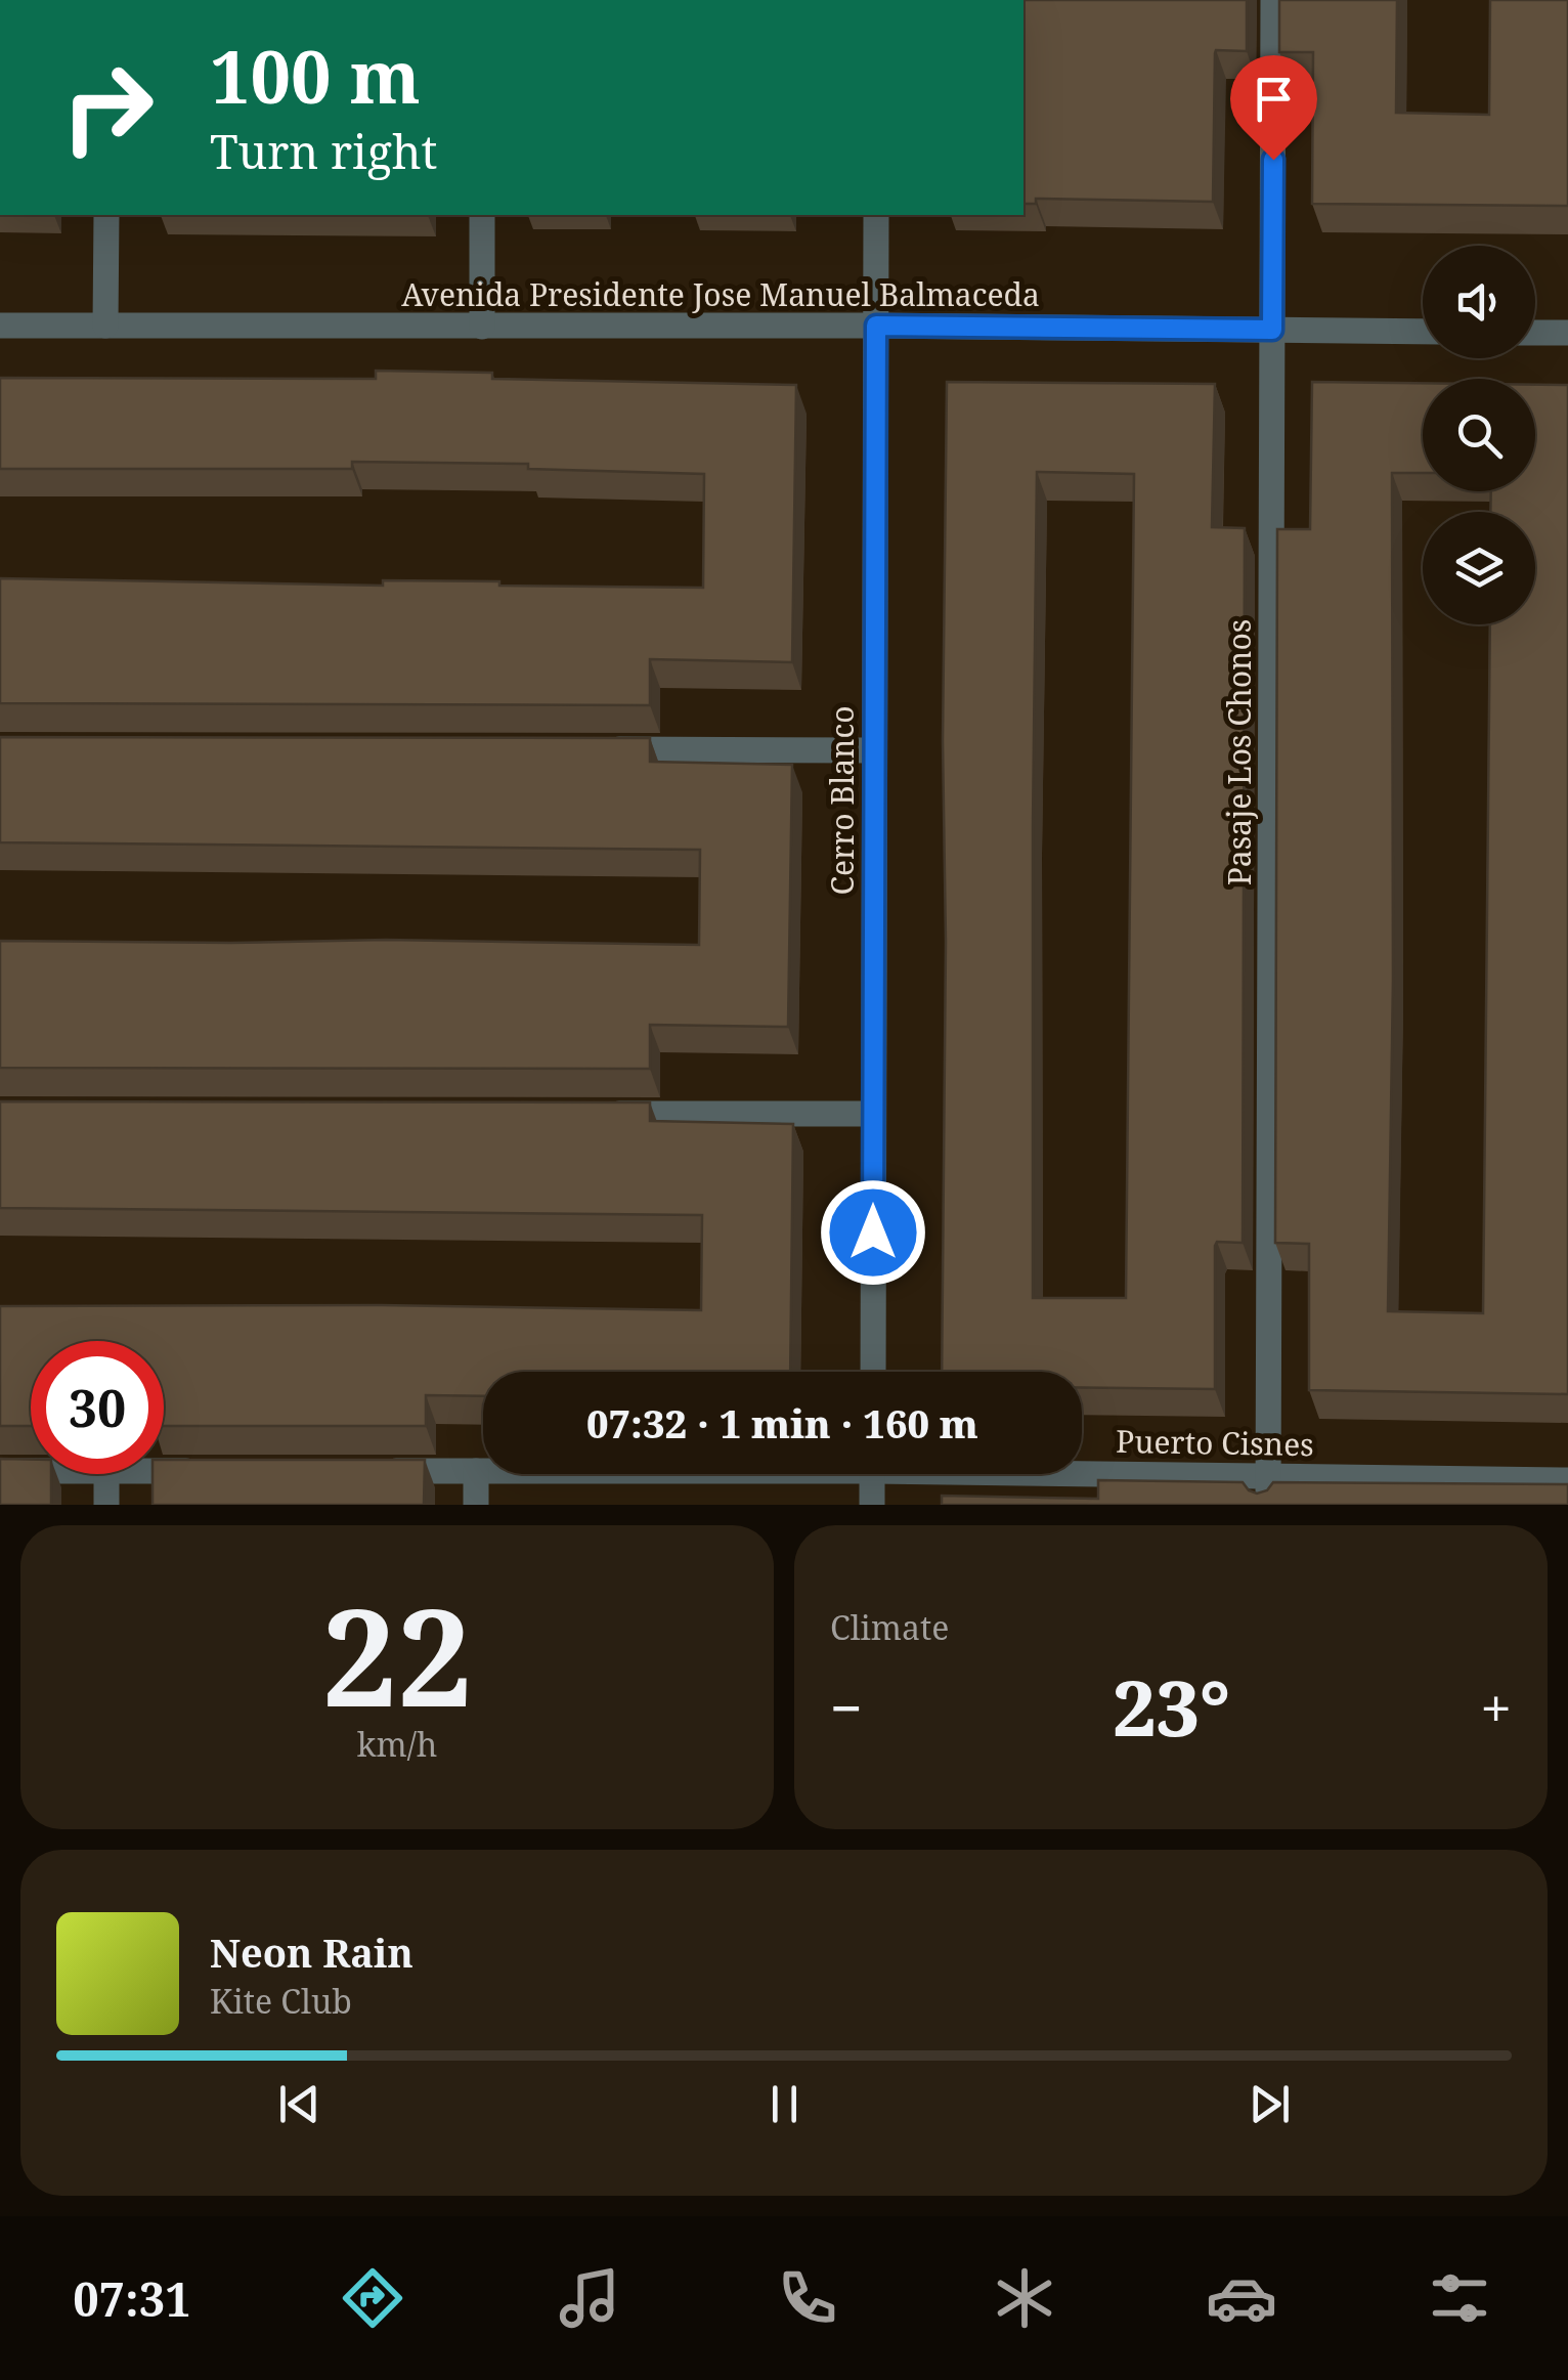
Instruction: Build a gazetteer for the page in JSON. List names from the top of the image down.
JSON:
{
  "streets": {
    "street": [
      "Avenida Presidente Jose Manuel Balmaceda",
      "Pasaje Los Chonos",
      "Cerro Blanco",
      "Puerto Cisnes"
    ]
  },
  "crossings": [
    ["Avenida Presidente Jose Manuel Balmaceda", "Pasaje Los Chonos"],
    ["Avenida Presidente Jose Manuel Balmaceda", "Cerro Blanco"],
    ["Pasaje Los Chonos", "Puerto Cisnes"]
  ],
  "page": {
    "turn": ["100 m", "Turn right"],
    "limit": "30",
    "trip": "07:32 · 1 min · 160 m",
    "tile": [
      ["22", "km/h"],
      "Climate"
    ],
    "heat": ["−", "23°", "+"],
    "song": ["Neon Rain", "Kite Club"],
    "tabs": "07:31"
  }
}
